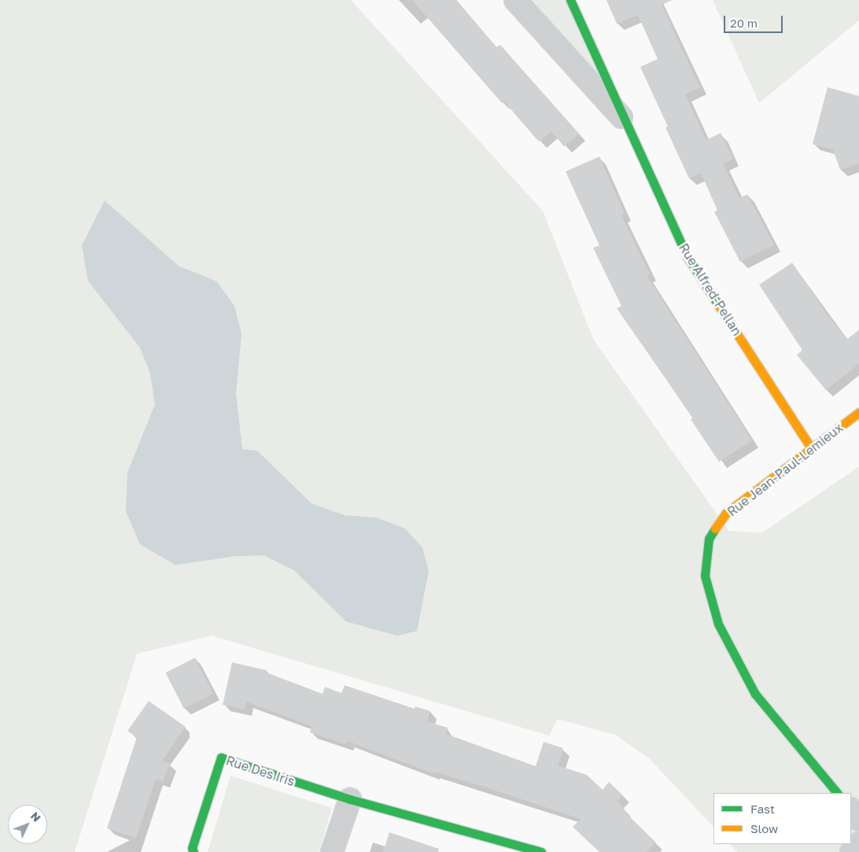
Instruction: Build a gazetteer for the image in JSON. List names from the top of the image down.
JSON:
{
  "streets": {
    "street": ["Rue Alfred-Pellan", "Rue Jean-Paul-Lemieux", "Rue Des Iris"]
  },
  "crossings": [
    ["Rue Alfred-Pellan", "Rue Jean-Paul-Lemieux"]
  ],
  "legend": ["Fast", "Slow"],
  "scale_bar": "20 m",
  "north": "top right"
}
